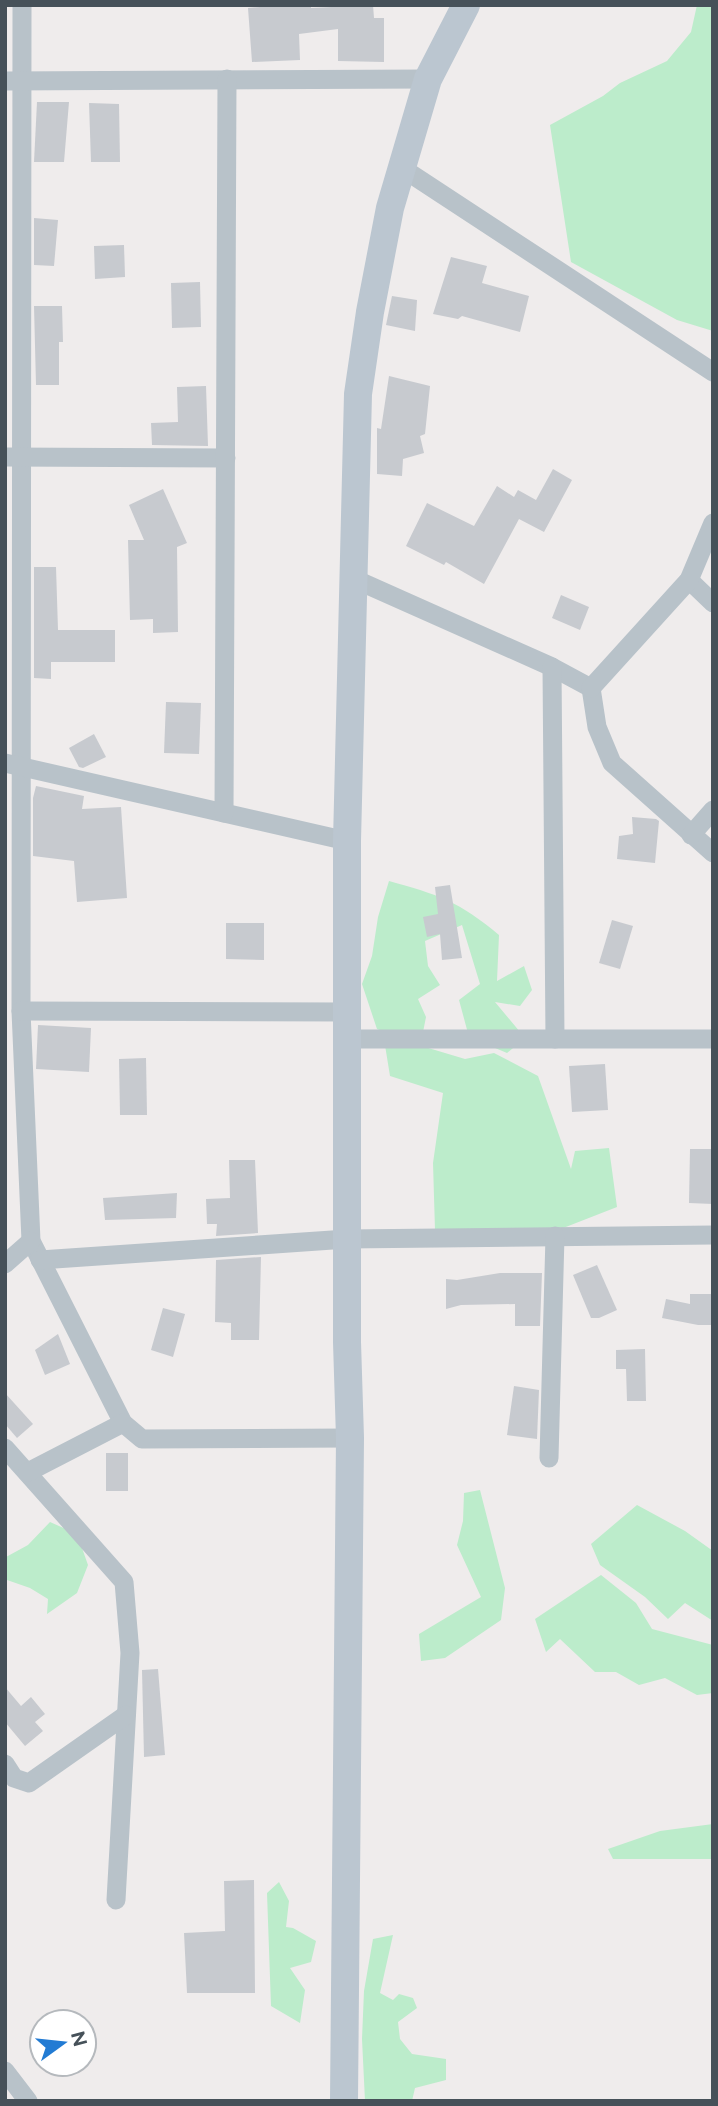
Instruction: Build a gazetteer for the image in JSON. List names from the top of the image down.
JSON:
{
  "north": "right"
}
